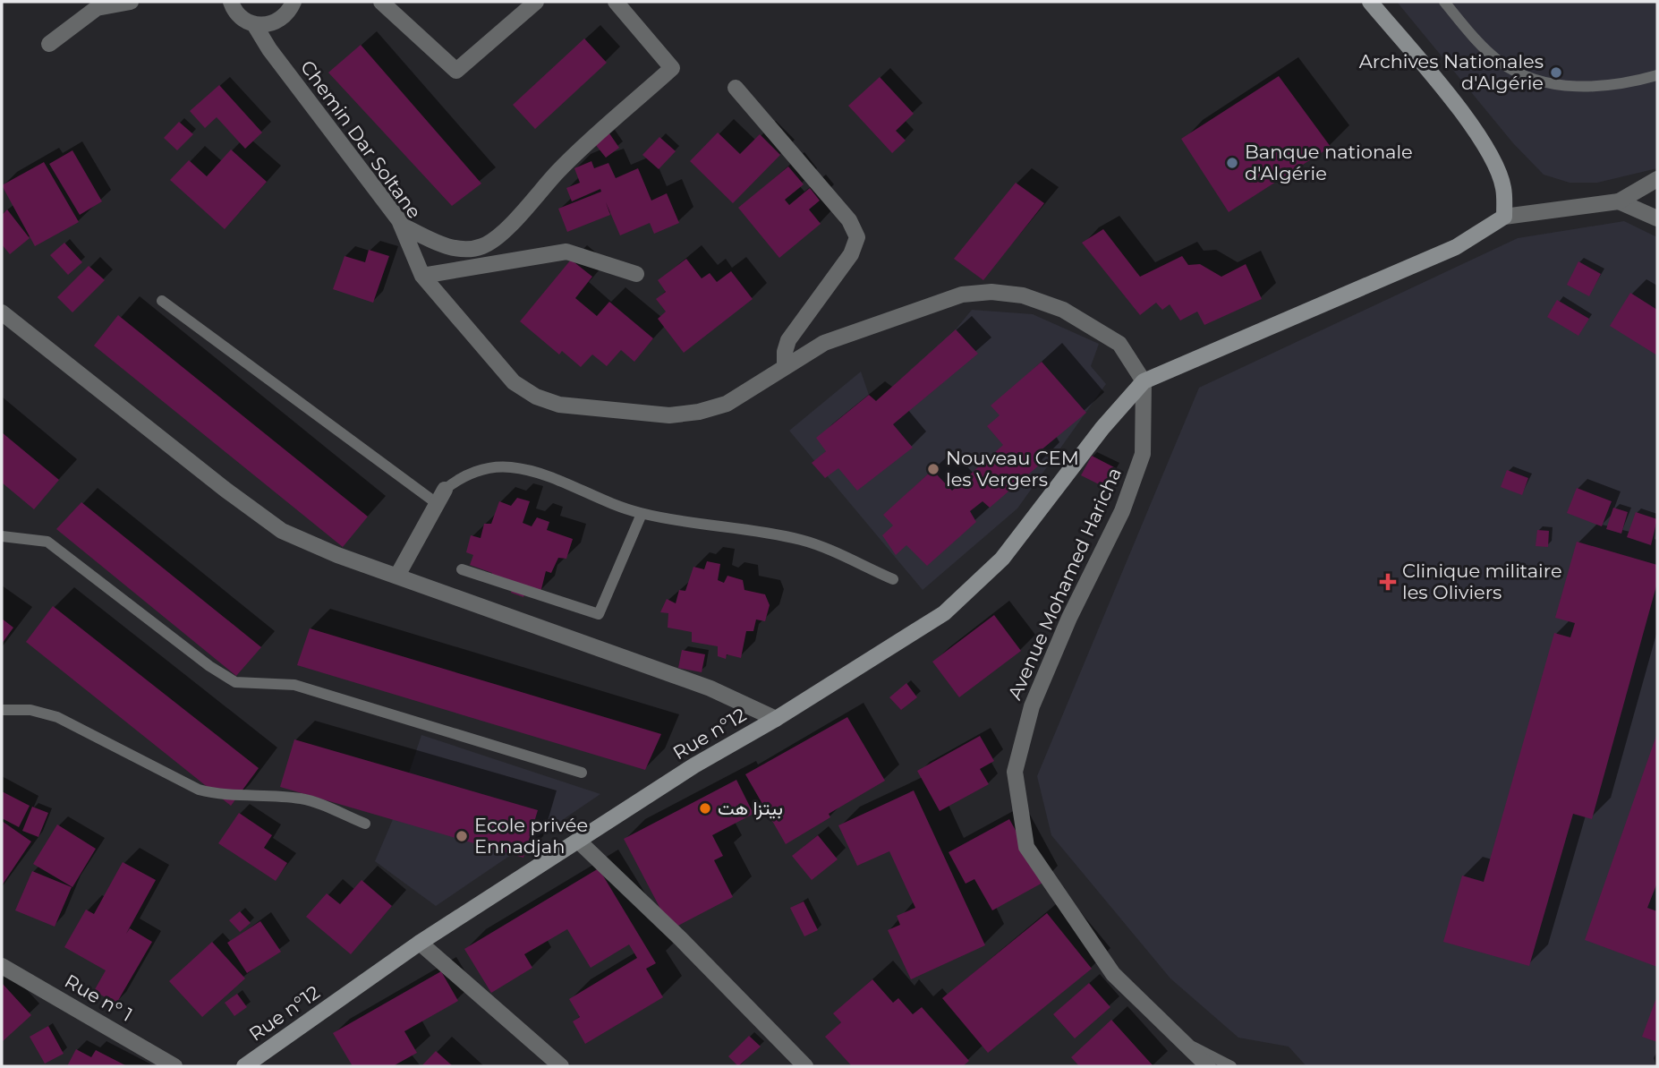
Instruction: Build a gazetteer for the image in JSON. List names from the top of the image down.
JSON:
{
  "streets": {
    "main road": ["Rue n°12"],
    "street": ["Chemin Dar Soltane", "Avenue Mohamed Haricha", "Rue n° 1"]
  },
  "crossings": [
    ["Chemin Dar Soltane", "Avenue Mohamed Haricha"],
    ["Chemin Dar Soltane", "Rue n°12"],
    ["Avenue Mohamed Haricha", "Rue n°12"]
  ],
  "places": {
    "other": [
      "Archives Nationales d'Algérie",
      "Banque nationale d'Algérie",
      "Nouveau CEM les Vergers",
      "بيتزا هت",
      "Ecole privée Ennadjah"
    ],
    "health": ["Clinique militaire les Oliviers"]
  }
}
